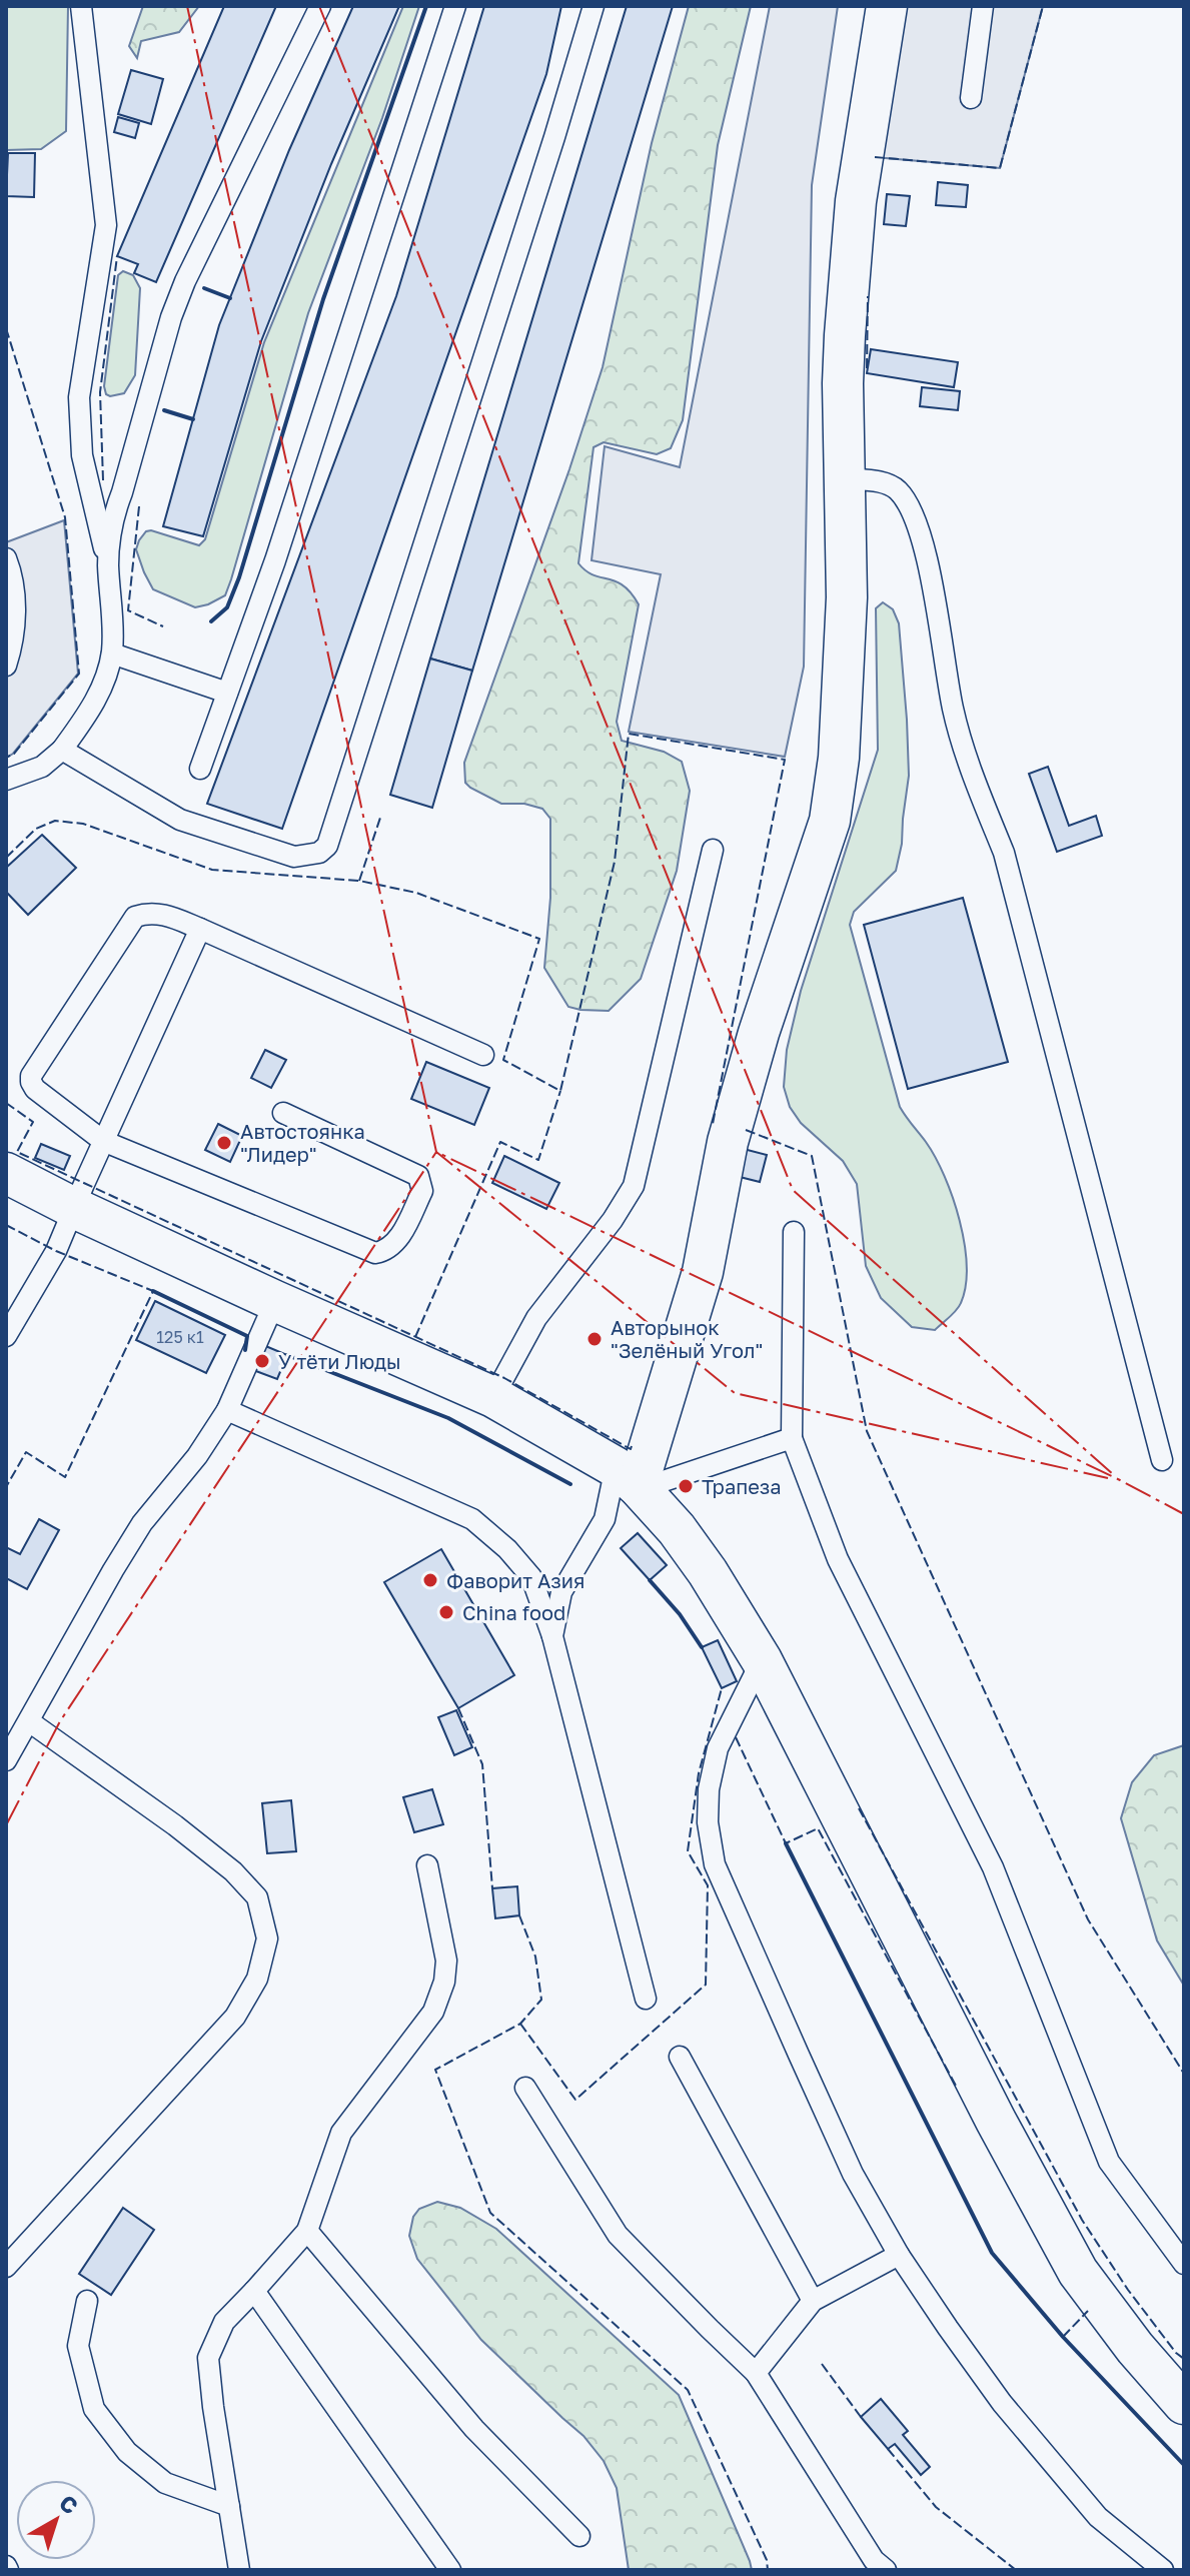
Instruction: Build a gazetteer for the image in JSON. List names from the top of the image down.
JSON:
{
  "places": [
    "Автостоянка \"Лидер\"",
    "Авторынок \"Зелёный Угол\"",
    "У тёти Люды",
    "Трапеза",
    "Фаворит Азия",
    "China food"
  ],
  "house_numbers": ["125 к1"],
  "north": "top right"
}
